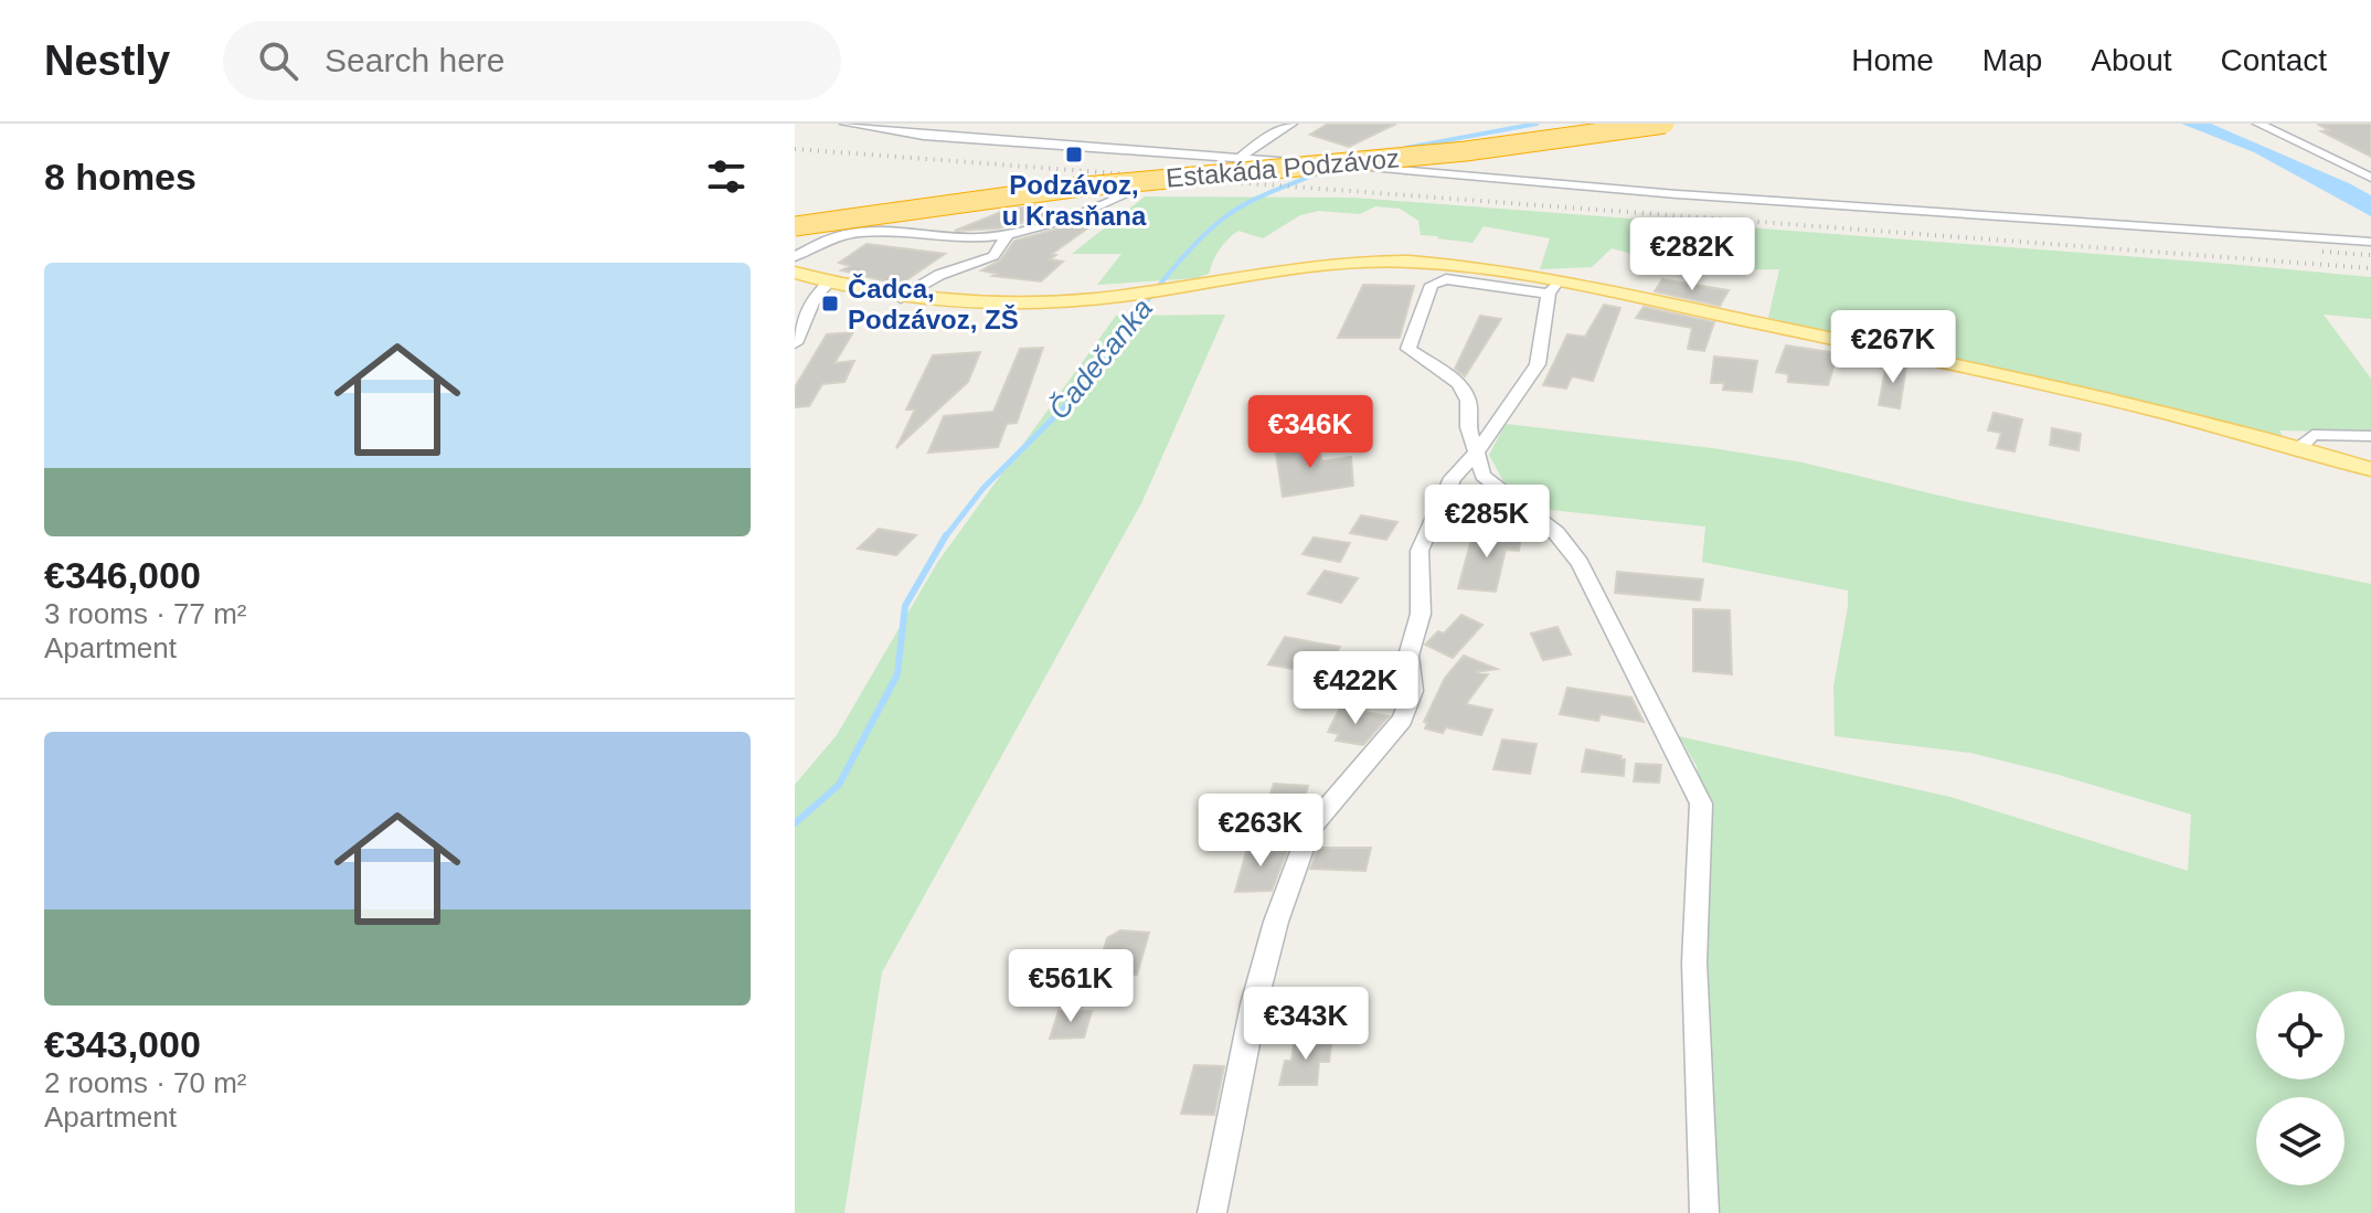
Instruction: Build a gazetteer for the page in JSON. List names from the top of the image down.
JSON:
{
  "streets": {
    "highway": ["Estakáda Podzávoz"]
  },
  "water": ["Čadečanka"],
  "places": {
    "transit": ["Podzávoz, u Krasňana", "Čadca, Podzávoz, ZŠ"]
  },
  "page": {
    "header": "Nestly",
    "search": "Search here",
    "nav": [
      "Home",
      "Map",
      "About",
      "Contact"
    ],
    "heading": "8 homes",
    "price": [
      "€282K",
      "€267K",
      "€346K",
      "€285K",
      "€422K",
      "€263K",
      "€561K",
      "€343K"
    ],
    "list": [
      {
        "name": "€346,000",
        "note": "3 rooms · 77 m² · Apartment"
      },
      {
        "name": "€343,000",
        "note": "2 rooms · 70 m² · Apartment"
      }
    ]
  }
}
